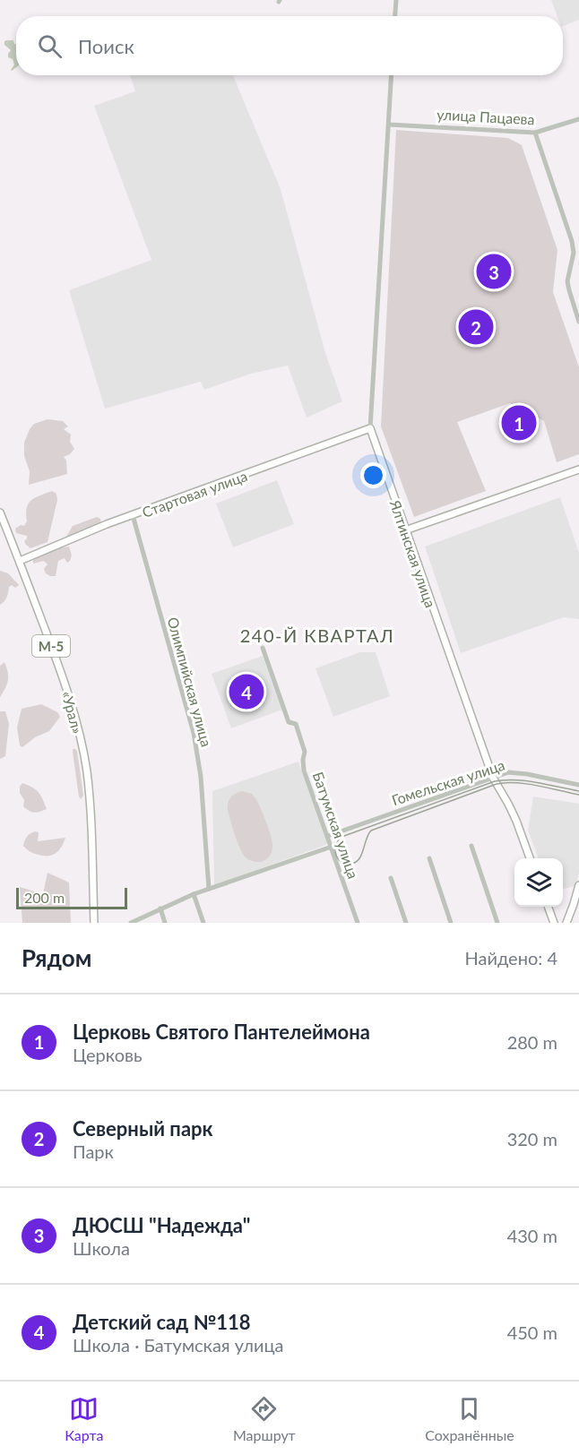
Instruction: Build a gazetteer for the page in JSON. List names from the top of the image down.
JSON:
{
  "streets": {
    "main road": [
      "Стартовая улица",
      "Ялтинская улица",
      "М-5",
      "«Урал»"
    ],
    "street": [
      "улица Пацаева",
      "Олимпийская улица",
      "Гомельская улица",
      "Батумская улица"
    ]
  },
  "crossings": [
    ["улица Пацаева", "Ялтинская улица"],
    ["Стартовая улица", "Ялтинская улица"],
    ["Стартовая улица", "Олимпийская улица"],
    ["Стартовая улица", "«Урал»"],
    ["Ялтинская улица", "Гомельская улица"],
    ["Гомельская улица", "Батумская улица"]
  ],
  "districts": ["240-Й КВАРТАЛ"],
  "scale_bar": "200 m",
  "page": {
    "search": "Поиск",
    "pins": [
      "3",
      "2",
      "1",
      "4"
    ],
    "scale": "200 m",
    "heading": ["Рядом", "Найдено: 4"],
    "list": [
      {
        "mark": "1",
        "name": "Церковь Святого Пантелеймона",
        "note": "Церковь",
        "value": "280 m"
      },
      {
        "mark": "2",
        "name": "Северный парк",
        "note": "Парк",
        "value": "320 m"
      },
      {
        "mark": "3",
        "name": "ДЮСШ \"Надежда\"",
        "note": "Школа",
        "value": "430 m"
      },
      {
        "mark": "4",
        "name": "Детский сад №118",
        "note": "Школа · Батумская улица",
        "value": "450 m"
      }
    ],
    "nav": ["Карта", "Маршрут", "Сохранённые"]
  }
}
